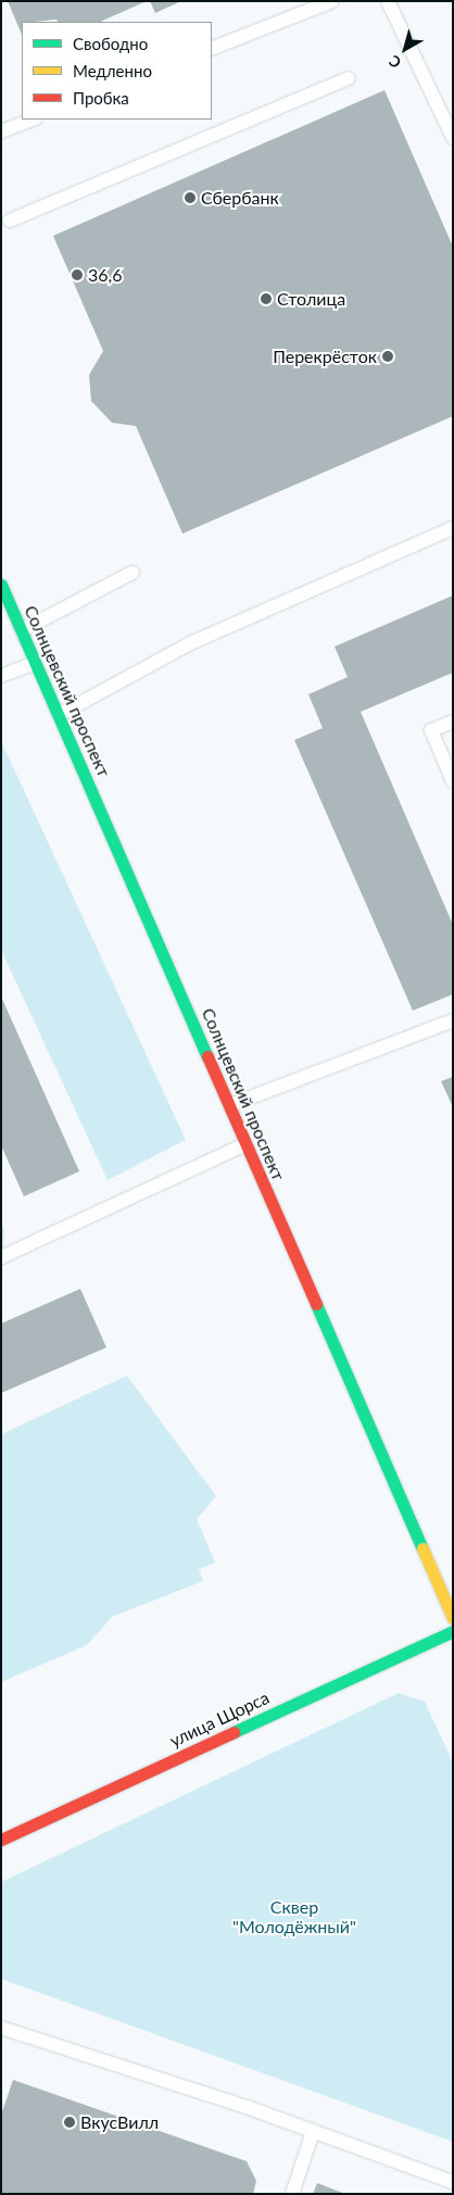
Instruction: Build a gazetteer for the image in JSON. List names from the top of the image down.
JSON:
{
  "streets": {
    "street": ["Солнцевский проспект", "улица Щорса"]
  },
  "parks": ["Сквер \"Молодёжный\""],
  "places": [
    "Сбербанк",
    "36,6",
    "Столица",
    "Перекрёсток",
    "ВкусВилл"
  ],
  "legend": ["Свободно", "Медленно", "Пробка"],
  "north": "bottom left"
}
